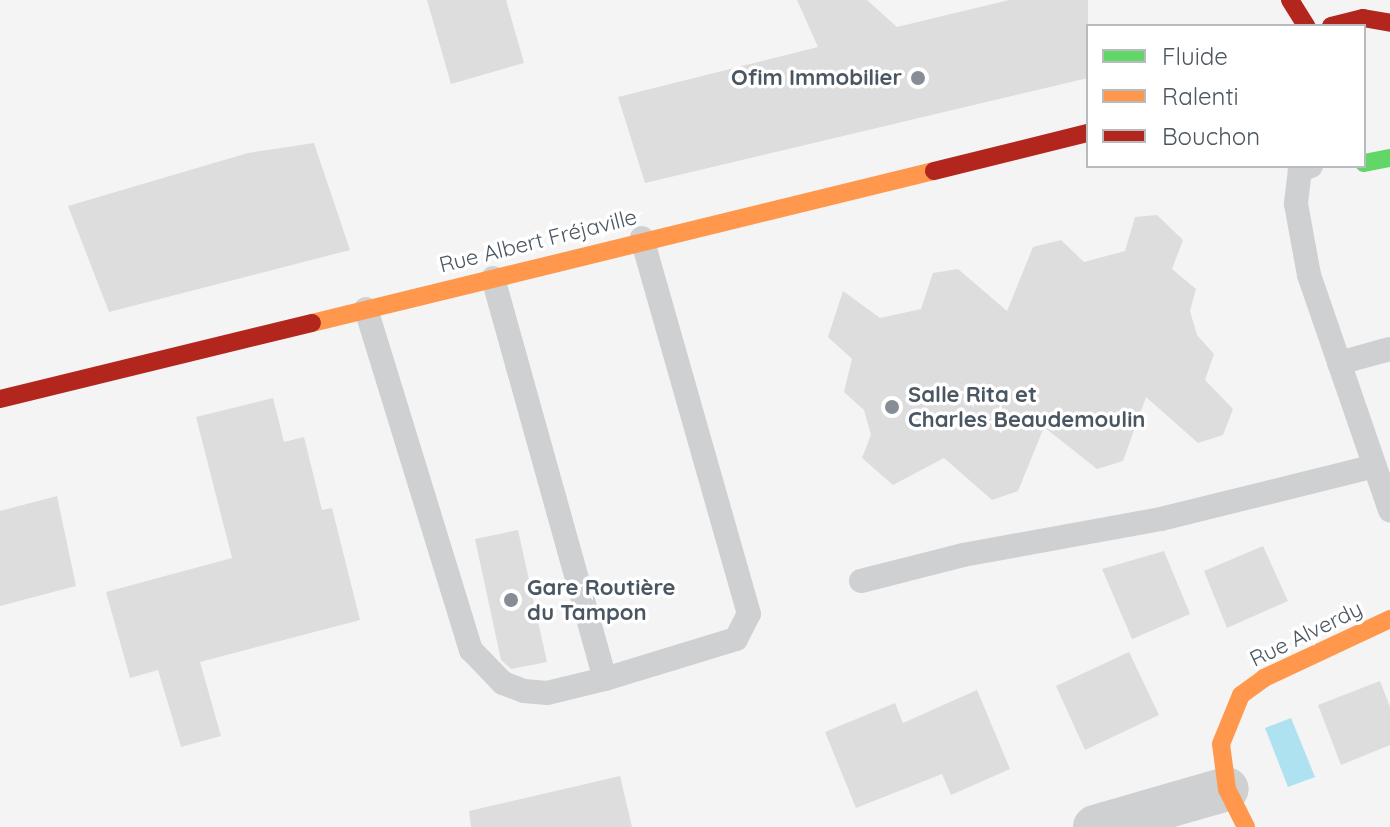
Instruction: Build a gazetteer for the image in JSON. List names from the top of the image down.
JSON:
{
  "streets": {
    "street": ["Rue Albert Fréjaville", "Rue Alverdy"]
  },
  "places": ["Ofim Immobilier", "Salle Rita et Charles Beaudemoulin", "Gare Routière du Tampon"],
  "legend": ["Fluide", "Ralenti", "Bouchon"]
}
